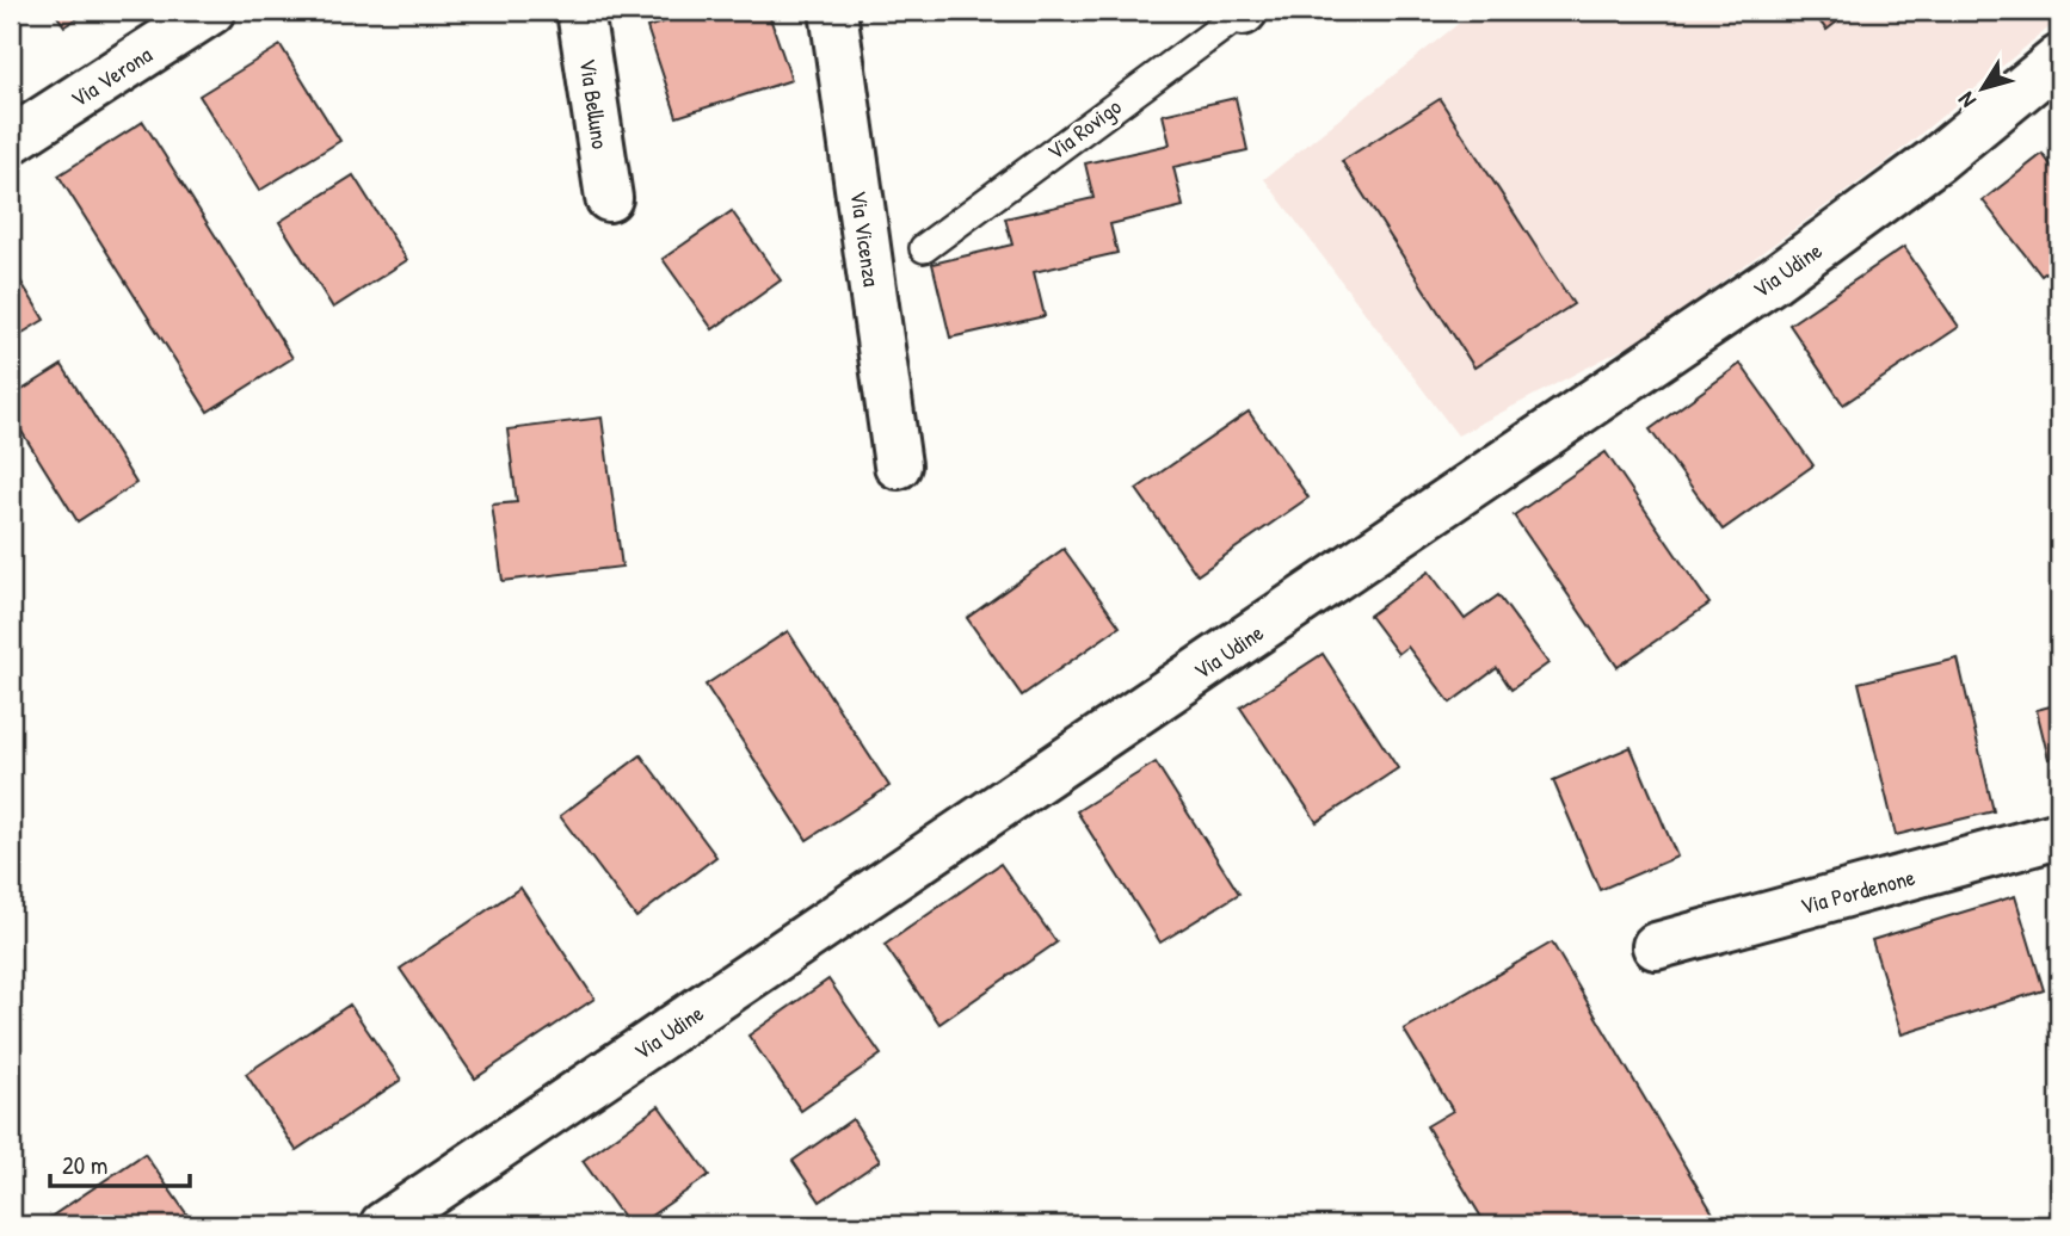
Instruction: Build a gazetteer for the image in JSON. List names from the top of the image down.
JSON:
{
  "streets": {
    "street": [
      "Via Verona",
      "Via Belluno",
      "Via Vicenza",
      "Via Udine",
      "Via Pordenone"
    ],
    "lane": ["Via Rovigo"]
  },
  "scale_bar": "20 m",
  "north": "bottom left"
}
